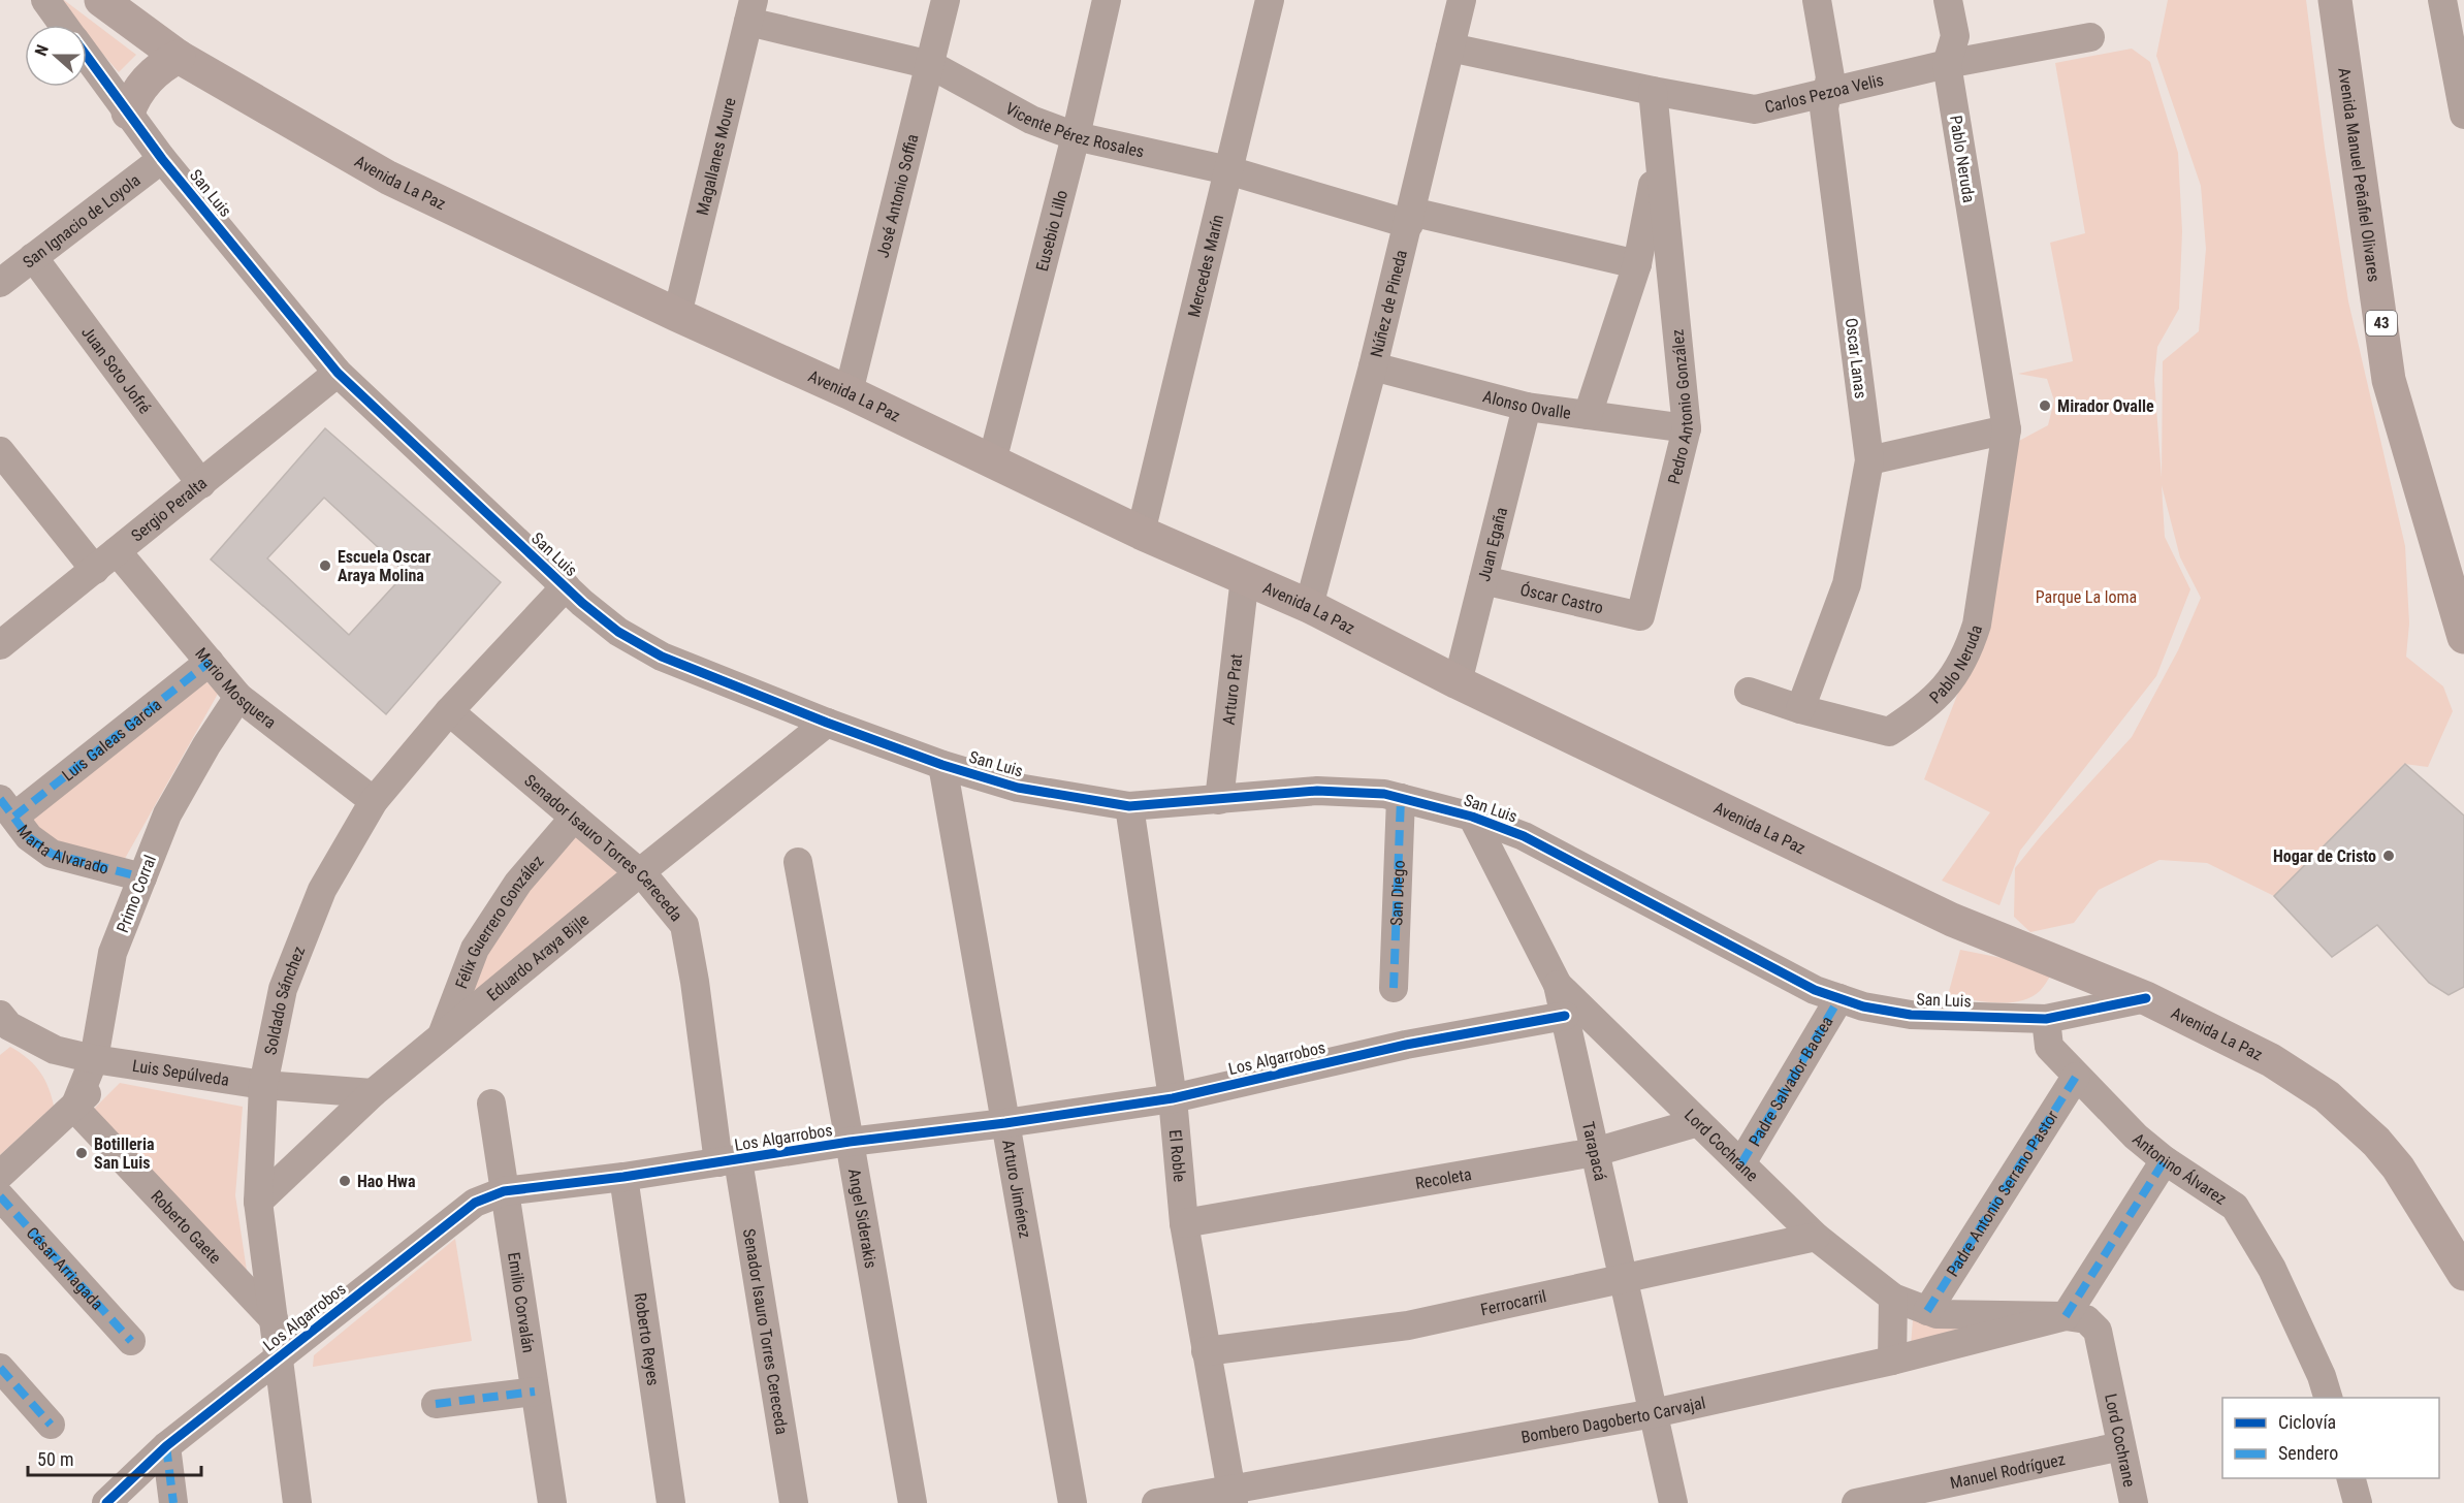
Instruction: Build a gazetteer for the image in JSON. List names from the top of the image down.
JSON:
{
  "streets": {
    "main road": ["Avenida Manuel Peñafiel Olivares", "Avenida La Paz", "43"],
    "street": [
      "Carlos Pezoa Velis",
      "Vicente Pérez Rosales",
      "Magallanes Moure",
      "Pablo Neruda",
      "San Luis",
      "José Antonio Soffia",
      "San Ignacio de Loyola",
      "Eusebio Lillo",
      "Mercedes Marín",
      "Núñez de Pineda",
      "Oscar Lanas",
      "Juan Soto Jofré",
      "Alonso Ovalle",
      "Pedro Antonio González",
      "Sergio Peralta",
      "Juan Egaña",
      "Óscar Castro",
      "Mario Mosquera",
      "Arturo Prat",
      "Luis Galeas García",
      "Marta Alvarado",
      "Senador Isauro Torres Cereceda",
      "San Diego",
      "Primo Corral",
      "Félix Guerrero González",
      "Eduardo Araya Bijle",
      "Soldado Sánchez",
      "Los Algarrobos",
      "Luis Sepúlveda",
      "Padre Salvador Baotea",
      "Lord Cochrane",
      "Tarapacá",
      "El Roble",
      "Antonino Álvarez",
      "Recoleta",
      "Arturo Jiménez",
      "Padre Antonio Serrano Pastor",
      "Angel Siderakis",
      "Roberto Gaete",
      "César Arriagada",
      "Ferrocarril",
      "Emilio Corvalán",
      "Roberto Reyes",
      "Bombero Dagoberto Carvajal",
      "Manuel Rodríguez"
    ]
  },
  "crossings": [
    ["Carlos Pezoa Velis", "Pablo Neruda"],
    ["Carlos Pezoa Velis", "Núñez de Pineda"],
    ["Carlos Pezoa Velis", "Oscar Lanas"],
    ["Carlos Pezoa Velis", "Pedro Antonio González"],
    ["Vicente Pérez Rosales", "Magallanes Moure"],
    ["Vicente Pérez Rosales", "José Antonio Soffia"],
    ["Vicente Pérez Rosales", "Eusebio Lillo"],
    ["Vicente Pérez Rosales", "Mercedes Marín"],
    ["Vicente Pérez Rosales", "Núñez de Pineda"],
    ["Vicente Pérez Rosales", "Pedro Antonio González"],
    ["Magallanes Moure", "Avenida La Paz"],
    ["Pablo Neruda", "Oscar Lanas"],
    ["Avenida La Paz", "San Luis"],
    ["Avenida La Paz", "José Antonio Soffia"],
    ["Avenida La Paz", "Eusebio Lillo"],
    ["Avenida La Paz", "Mercedes Marín"],
    ["Avenida La Paz", "Núñez de Pineda"],
    ["Avenida La Paz", "Juan Egaña"],
    ["Avenida La Paz", "Arturo Prat"],
    ["San Luis", "San Ignacio de Loyola"],
    ["San Luis", "Sergio Peralta"],
    ["San Luis", "Arturo Prat"],
    ["San Luis", "San Diego"],
    ["San Luis", "Eduardo Araya Bijle"],
    ["San Luis", "Soldado Sánchez"],
    ["San Luis", "Padre Salvador Baotea"],
    ["San Luis", "Tarapacá"],
    ["San Luis", "El Roble"],
    ["San Luis", "Antonino Álvarez"],
    ["San Luis", "Arturo Jiménez"],
    ["San Ignacio de Loyola", "Juan Soto Jofré"],
    ["Núñez de Pineda", "Alonso Ovalle"],
    ["Juan Soto Jofré", "Sergio Peralta"],
    ["Alonso Ovalle", "Pedro Antonio González"],
    ["Alonso Ovalle", "Juan Egaña"],
    ["Pedro Antonio González", "Óscar Castro"],
    ["Sergio Peralta", "Mario Mosquera"],
    ["Juan Egaña", "Óscar Castro"],
    ["Mario Mosquera", "Luis Galeas García"],
    ["Mario Mosquera", "Primo Corral"],
    ["Mario Mosquera", "Soldado Sánchez"],
    ["Luis Galeas García", "Marta Alvarado"],
    ["Marta Alvarado", "Primo Corral"],
    ["Senador Isauro Torres Cereceda", "Félix Guerrero González"],
    ["Senador Isauro Torres Cereceda", "Eduardo Araya Bijle"],
    ["Senador Isauro Torres Cereceda", "Soldado Sánchez"],
    ["Senador Isauro Torres Cereceda", "Los Algarrobos"],
    ["Primo Corral", "Luis Sepúlveda"],
    ["Félix Guerrero González", "Eduardo Araya Bijle"],
    ["Eduardo Araya Bijle", "Soldado Sánchez"],
    ["Eduardo Araya Bijle", "Luis Sepúlveda"],
    ["Soldado Sánchez", "Los Algarrobos"],
    ["Soldado Sánchez", "Luis Sepúlveda"],
    ["Soldado Sánchez", "Roberto Gaete"],
    ["Los Algarrobos", "Tarapacá"],
    ["Los Algarrobos", "El Roble"],
    ["Los Algarrobos", "Arturo Jiménez"],
    ["Los Algarrobos", "Angel Siderakis"],
    ["Los Algarrobos", "Emilio Corvalán"],
    ["Los Algarrobos", "Roberto Reyes"],
    ["Padre Salvador Baotea", "Lord Cochrane"],
    ["Lord Cochrane", "Tarapacá"],
    ["Lord Cochrane", "Recoleta"],
    ["Lord Cochrane", "Padre Antonio Serrano Pastor"],
    ["Lord Cochrane", "Ferrocarril"],
    ["Lord Cochrane", "Bombero Dagoberto Carvajal"],
    ["Lord Cochrane", "Manuel Rodríguez"],
    ["Tarapacá", "Recoleta"],
    ["Tarapacá", "Ferrocarril"],
    ["Tarapacá", "Bombero Dagoberto Carvajal"],
    ["El Roble", "Recoleta"],
    ["El Roble", "Ferrocarril"],
    ["El Roble", "Bombero Dagoberto Carvajal"],
    ["Antonino Álvarez", "Padre Antonio Serrano Pastor"]
  ],
  "parks": ["Parque La loma"],
  "places": [
    "Mirador Ovalle",
    "Escuela Oscar Araya Molina",
    "Hogar de Cristo",
    "Botilleria San Luis",
    "Hao Hwa"
  ],
  "legend": ["Ciclovía", "Sendero"],
  "scale_bar": "50 m",
  "north": "left"
}
